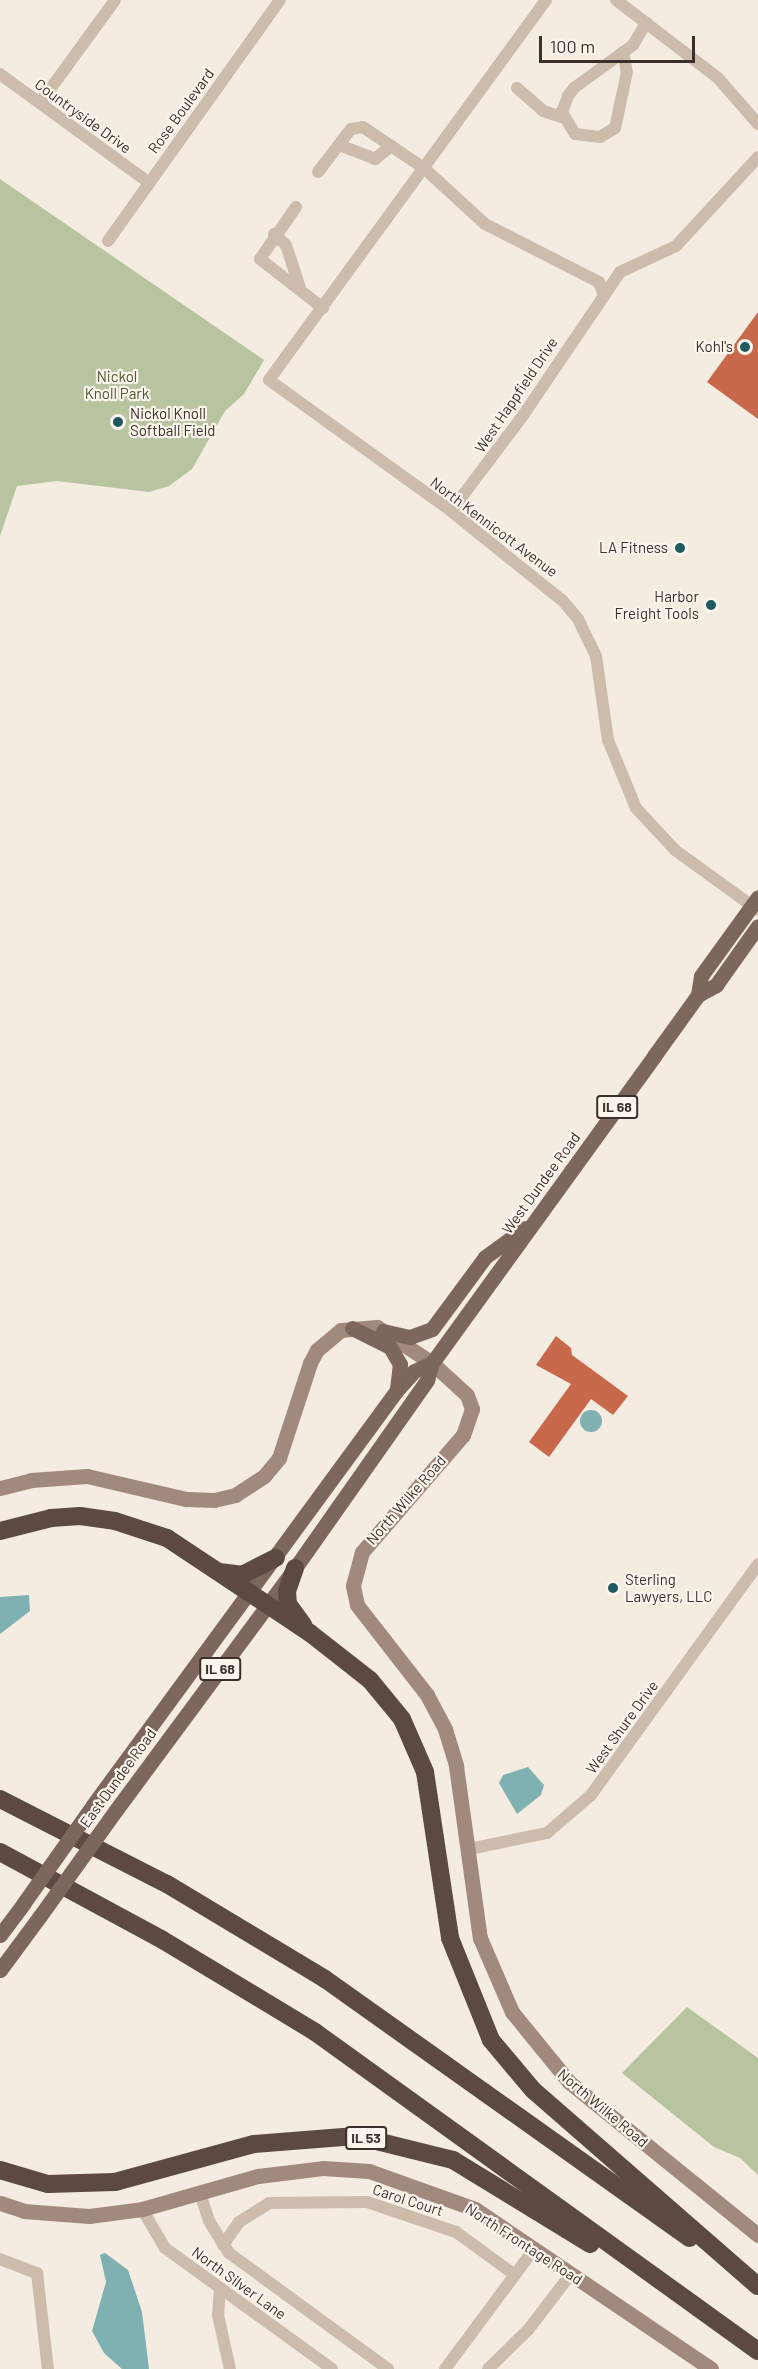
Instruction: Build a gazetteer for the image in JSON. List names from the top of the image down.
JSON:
{
  "streets": {
    "highway": ["IL 53"],
    "main road": ["IL 68", "West Dundee Road", "East Dundee Road"],
    "street": [
      "Rose Boulevard",
      "Countryside Drive",
      "West Happfield Drive",
      "North Kennicott Avenue",
      "North Wilke Road",
      "West Shure Drive",
      "Carol Court",
      "North Frontage Road",
      "North Silver Lane"
    ]
  },
  "crossings": [
    ["Rose Boulevard", "Countryside Drive"],
    ["West Happfield Drive", "North Kennicott Avenue"],
    ["North Kennicott Avenue", "West Dundee Road"],
    ["West Dundee Road", "North Wilke Road"],
    ["West Dundee Road", "East Dundee Road"],
    ["North Wilke Road", "West Shure Drive"],
    ["North Frontage Road", "North Silver Lane"]
  ],
  "parks": ["Nickol Knoll Park"],
  "places": [
    "Kohl's",
    "Nickol Knoll Softball Field",
    "LA Fitness",
    "Harbor Freight Tools",
    "Sterling Lawyers, LLC"
  ],
  "scale_bar": "100 m"
}
